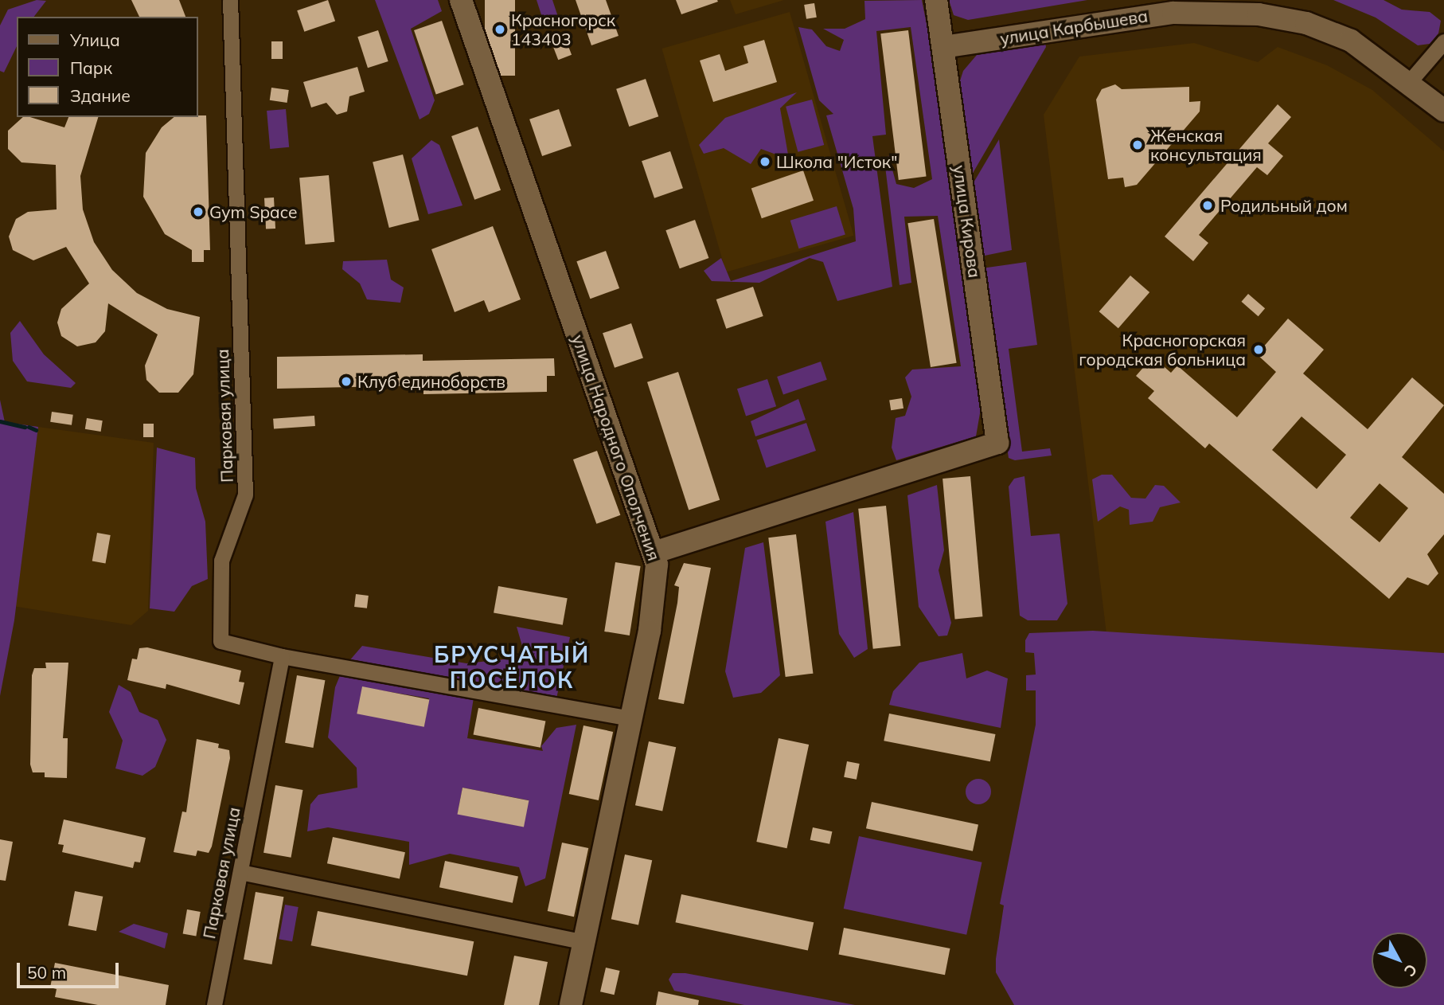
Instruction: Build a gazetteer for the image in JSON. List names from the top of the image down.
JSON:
{
  "streets": {
    "street": [
      "улица Карбышева",
      "улица Кирова",
      "Парковая улица",
      "улица Народного Ополчения"
    ]
  },
  "crossings": [
    ["улица Карбышева", "улица Кирова"],
    ["улица Кирова", "улица Народного Ополчения"]
  ],
  "districts": ["БРУСЧАТЫЙ ПОСЁЛОК"],
  "places": [
    "Красногорск 143403",
    "Женская консультация",
    "Школа \"Исток\"",
    "Родильный дом",
    "Gym Space",
    "Красногорская городская больница",
    "Клуб единоборств"
  ],
  "legend": ["Улица", "Парк", "Здание"],
  "scale_bar": "50 m",
  "north": "bottom right"
}
